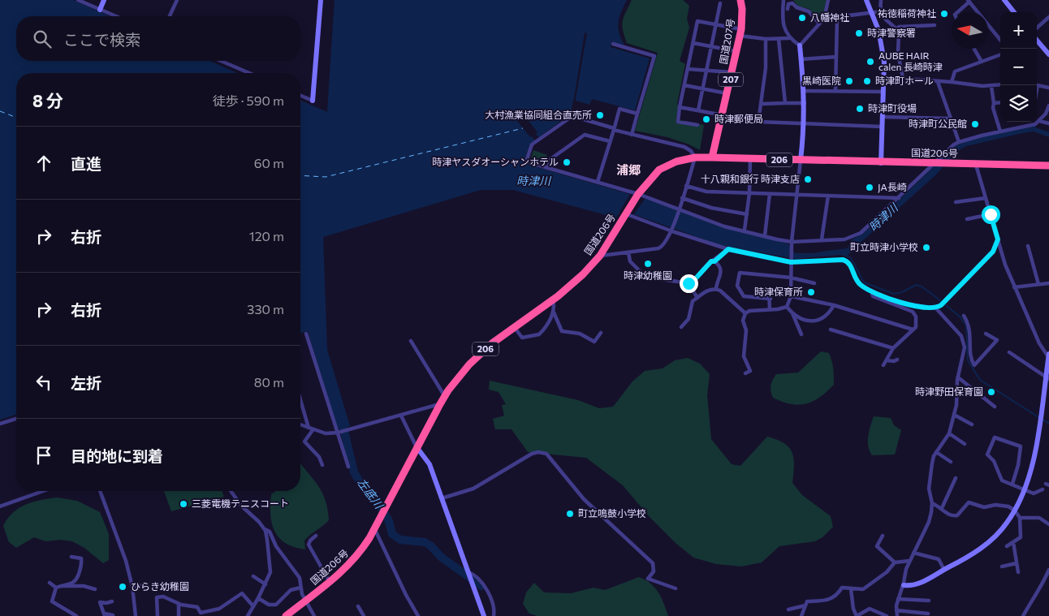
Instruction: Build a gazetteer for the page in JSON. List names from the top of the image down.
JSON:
{
  "streets": {
    "highway": [
      "国道207号",
      "207",
      "国道206号",
      "206"
    ]
  },
  "crossings": [
    ["国道207号", "国道206号"]
  ],
  "districts": ["浦郷"],
  "water": ["時津川", "左底川"],
  "places": [
    "祐徳稲荷神社",
    "八幡神社",
    "時津警察署",
    "AUBE HAIR calen 長崎時津",
    "黒崎医院",
    "時津町ホール",
    "時津町役場",
    "大村漁業協同組合直売所",
    "時津郵便局",
    "時津町公民館",
    "時津ヤスダオーシャンホテル",
    "十八親和銀行 時津支店",
    "JA長崎",
    "町立時津小学校",
    "時津幼稚園",
    "時津保育所",
    "時津野田保育園",
    "三菱電機テニスコート",
    "町立鳴鼓小学校",
    "ひらき幼稚園"
  ],
  "north": "left",
  "page": {
    "map_buttons": ["+", "−"],
    "search": "ここで検索",
    "heading": ["8 分", "徒歩 · 590 m"],
    "list": [
      ["直進", "60 m"],
      ["右折", "120 m"],
      ["右折", "330 m"],
      ["左折", "80 m"],
      "目的地に到着"
    ]
  }
}
